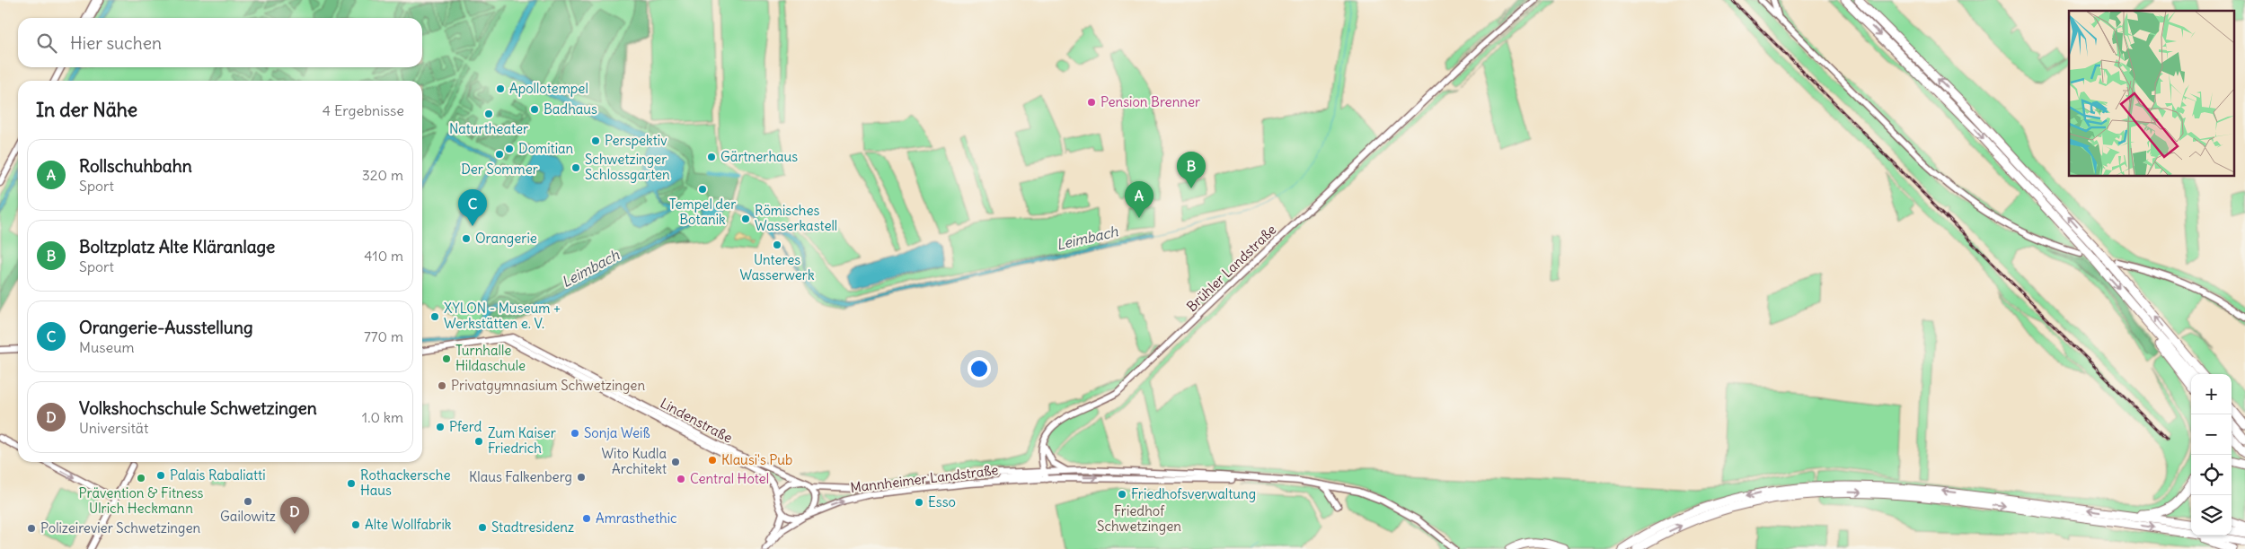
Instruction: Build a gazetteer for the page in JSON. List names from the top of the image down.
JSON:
{
  "streets": {
    "main road": ["Brühler Landstraße", "Lindenstraße", "Mannheimer Landstraße"]
  },
  "crossings": [
    ["Brühler Landstraße", "Mannheimer Landstraße"],
    ["Lindenstraße", "Mannheimer Landstraße"]
  ],
  "water": ["Leimbach"],
  "parks": ["Friedhof Schwetzingen"],
  "places": [
    "Apollotempel",
    "Pension Brenner",
    "Badhaus",
    "Naturtheater",
    "Perspektiv",
    "Domitian",
    "Der Sommer",
    "Gärtnerhaus",
    "Schwetzinger Schlossgarten",
    "Tempel der Botanik",
    "Römisches Wasserkastell",
    "Orangerie",
    "Unteres Wasserwerk",
    "XYLON - Museum + Werkstätten e. V.",
    "Turnhalle Hildaschule",
    "Privatgymnasium Schwetzingen",
    "Pferd",
    "Sonja Weiß",
    "Zum Kaiser Friedrich",
    "Klausi's Pub",
    "Wito Kudla Architekt",
    "Palais Rabaliatti",
    "Klaus Falkenberg",
    "Prävention & Fitness Ulrich Heckmann",
    "Central Hotel",
    "Rothackersche Haus",
    "Friedhofsverwaltung",
    "Gailowitz",
    "Esso",
    "Amrasthethic",
    "Alte Wollfabrik",
    "Stadtresidenz",
    "Polizeirevier Schwetzingen"
  ],
  "page": {
    "search": "Hier suchen",
    "heading": ["In der Nähe", "4 Ergebnisse"],
    "list": [
      {
        "mark": "A",
        "name": "Rollschuhbahn",
        "note": "Sport",
        "value": "320 m"
      },
      {
        "mark": "B",
        "name": "Boltzplatz Alte Kläranlage",
        "note": "Sport",
        "value": "410 m"
      },
      {
        "mark": "C",
        "name": "Orangerie-Ausstellung",
        "note": "Museum",
        "value": "770 m"
      },
      {
        "mark": "D",
        "name": "Volkshochschule Schwetzingen",
        "note": "Universität",
        "value": "1.0 km"
      }
    ],
    "pins": [
      "B",
      "A",
      "C",
      "D"
    ],
    "map_buttons": ["+", "−"]
  }
}
